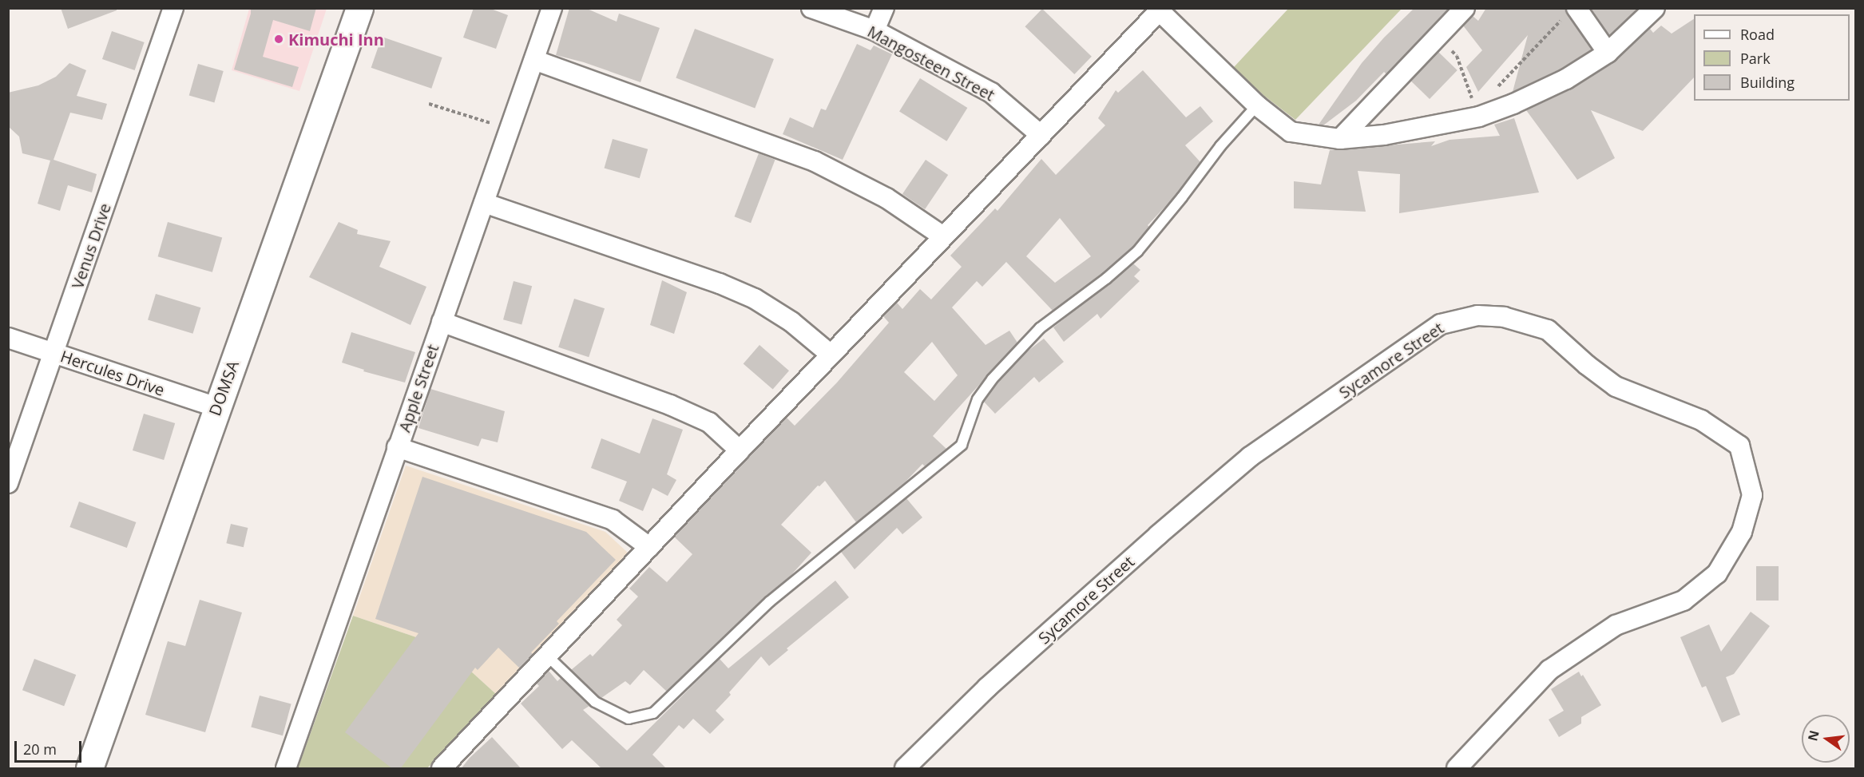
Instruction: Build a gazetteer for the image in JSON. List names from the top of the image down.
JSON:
{
  "streets": {
    "main road": ["DOMSA"],
    "street": [
      "Mangosteen Street",
      "Venus Drive",
      "Sycamore Street",
      "Hercules Drive",
      "Apple Street"
    ]
  },
  "crossings": [
    ["Venus Drive", "Hercules Drive"],
    ["Hercules Drive", "DOMSA"]
  ],
  "places": ["Kimuchi Inn"],
  "legend": ["Road", "Park", "Building"],
  "scale_bar": "20 m",
  "north": "left"
}
